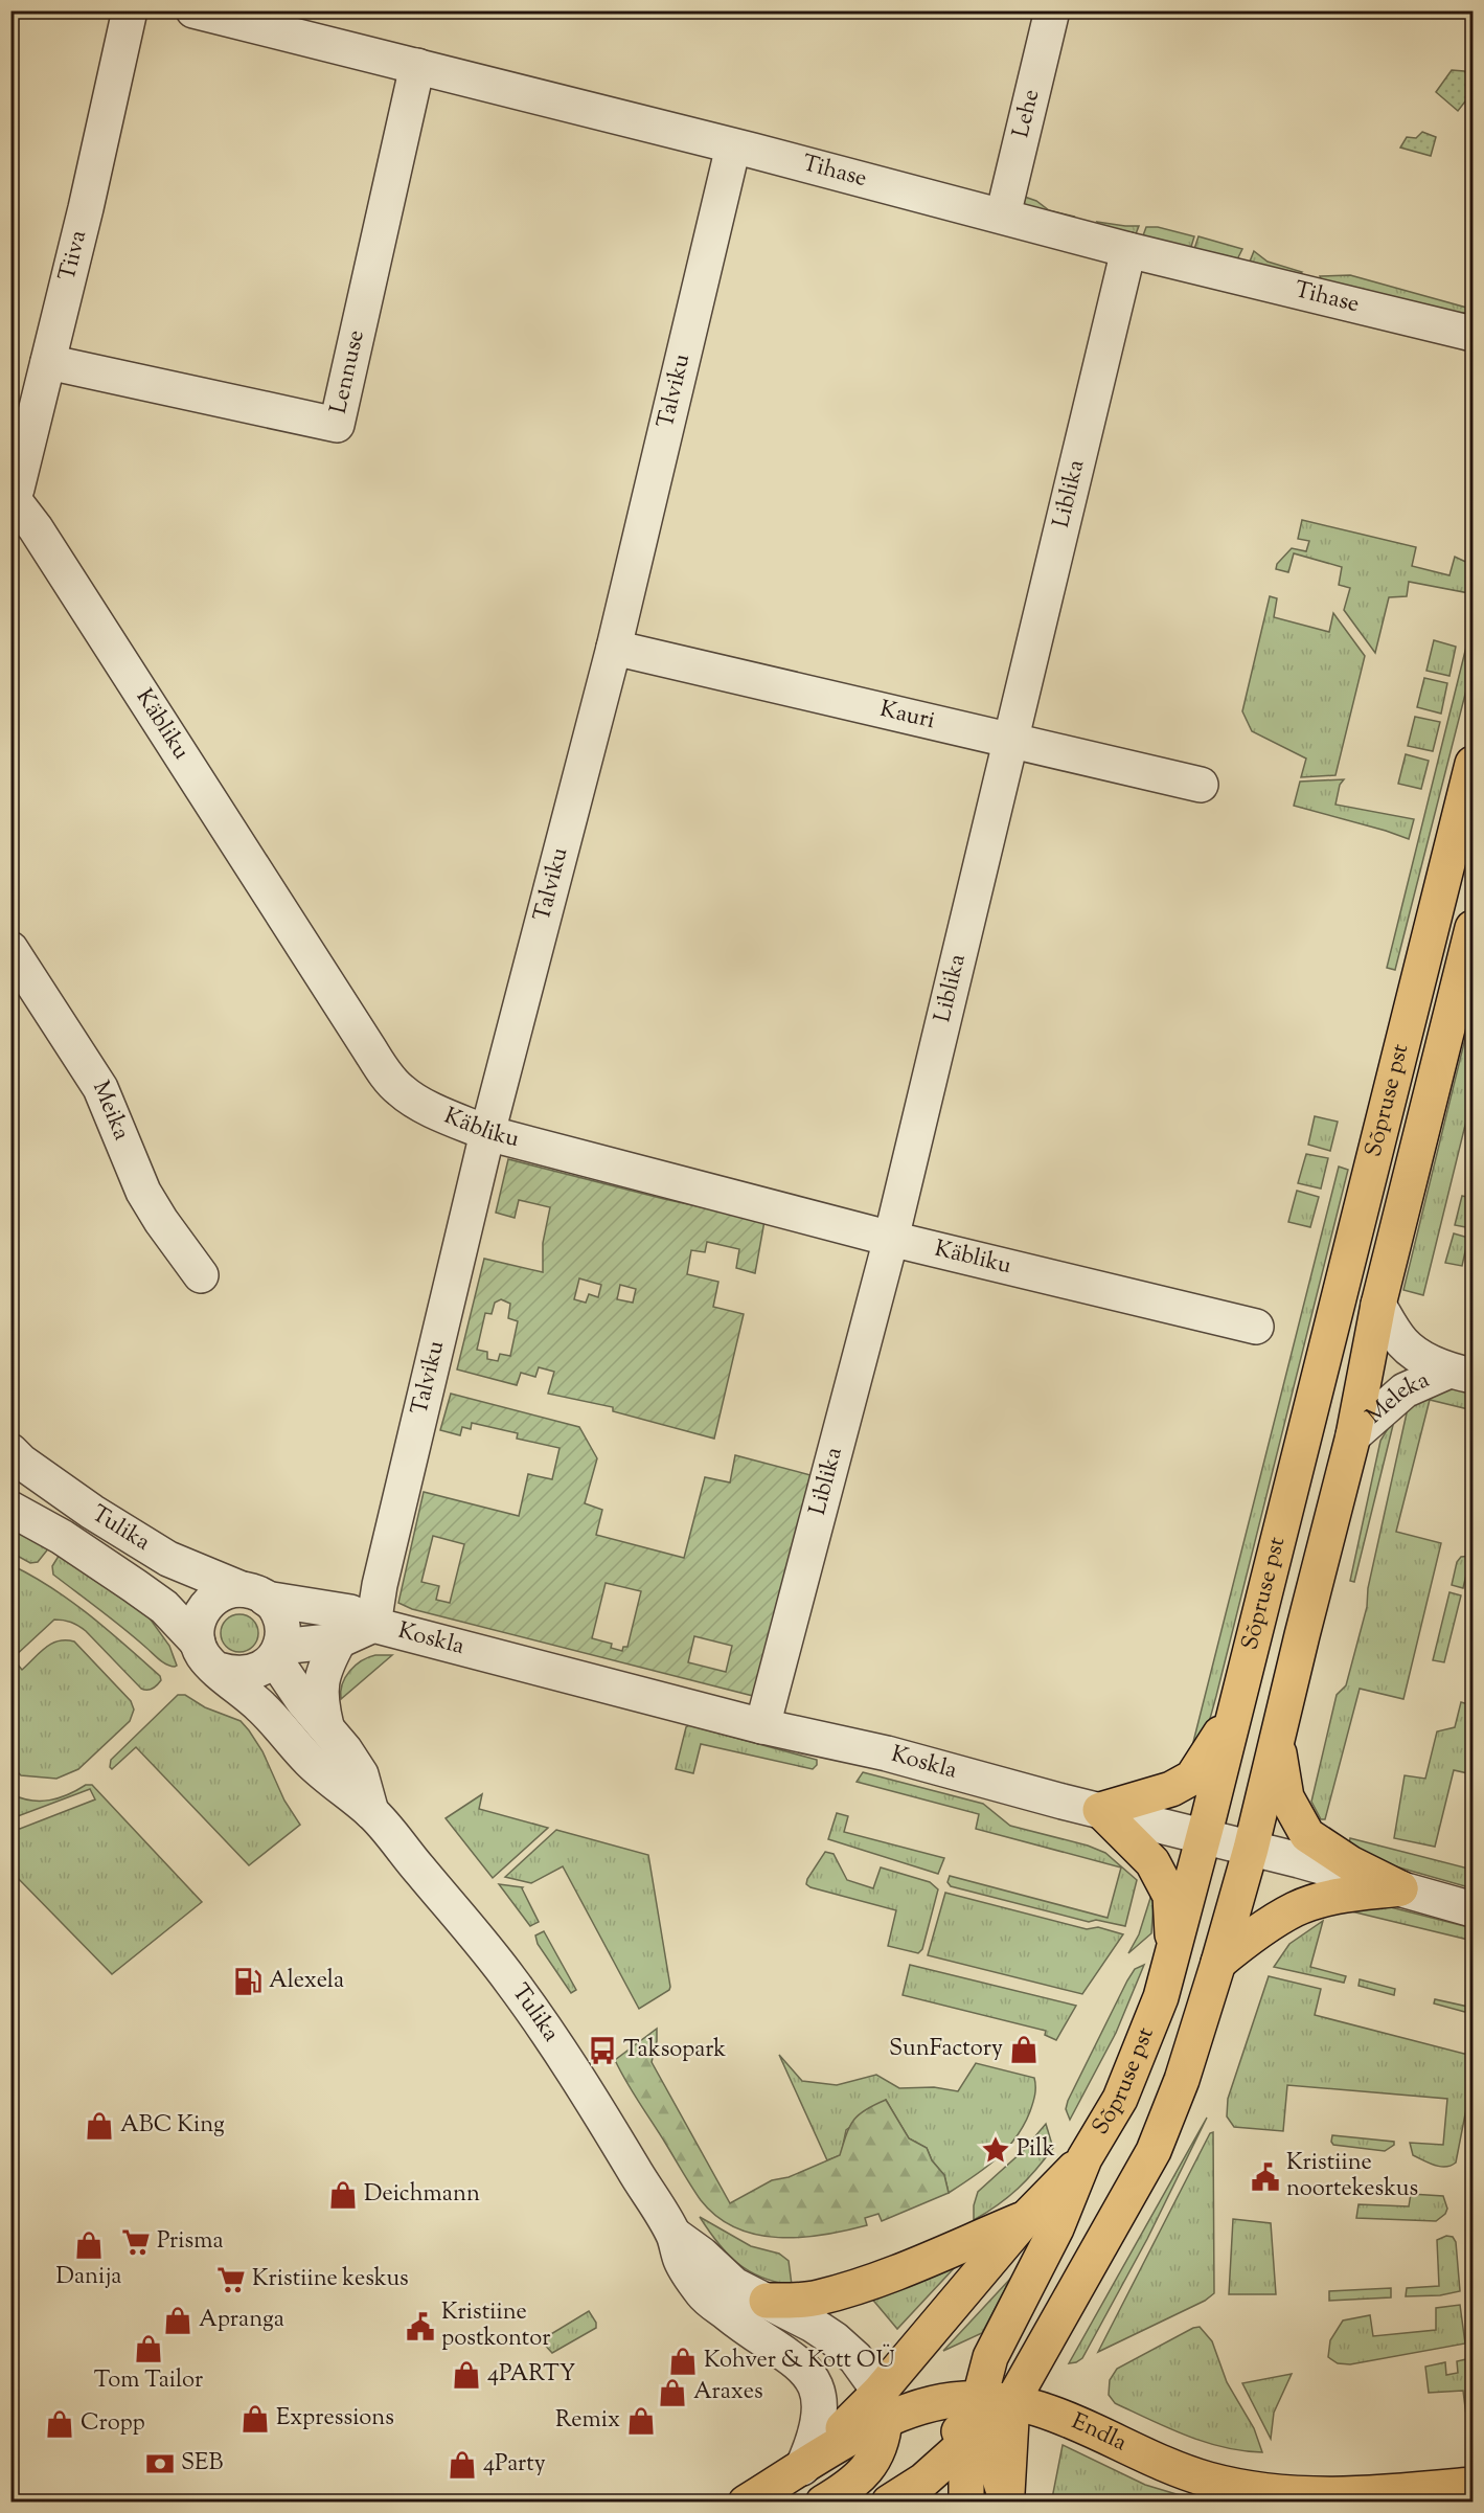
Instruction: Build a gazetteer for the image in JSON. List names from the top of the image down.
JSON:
{
  "streets": {
    "main road": ["Sõpruse pst", "Endla"],
    "street": [
      "Lehe",
      "Tihase",
      "Tiiva",
      "Lennuse",
      "Talviku",
      "Liblika",
      "Kauri",
      "Käbliku",
      "Meika",
      "Meleka",
      "Tulika",
      "Koskla"
    ]
  },
  "crossings": [
    ["Lehe", "Tihase"],
    ["Tihase", "Lennuse"],
    ["Tihase", "Talviku"],
    ["Tihase", "Liblika"],
    ["Tiiva", "Lennuse"],
    ["Tiiva", "Käbliku"],
    ["Talviku", "Kauri"],
    ["Talviku", "Käbliku"],
    ["Talviku", "Koskla"],
    ["Liblika", "Kauri"],
    ["Liblika", "Käbliku"],
    ["Liblika", "Koskla"],
    ["Sõpruse pst", "Meleka"],
    ["Sõpruse pst", "Koskla"],
    ["Sõpruse pst", "Endla"],
    ["Tulika", "Koskla"],
    ["Tulika", "Endla"]
  ],
  "places": {
    "fuel station": ["Alexela"],
    "shop": [
      "SunFactory",
      "ABC King",
      "Deichmann",
      "Danija",
      "Apranga",
      "Tom Tailor",
      "Kohver & Kott OÜ",
      "4PARTY",
      "Araxes",
      "Expressions",
      "Remix",
      "Cropp",
      "4Party"
    ],
    "bus stop": ["Taksopark"],
    "place": ["Pilk"],
    "public building": ["Kristiine noortekeskus", "Kristiine postkontor"],
    "supermarket": ["Prisma", "Kristiine keskus"],
    "bank": ["SEB"]
  }
}
